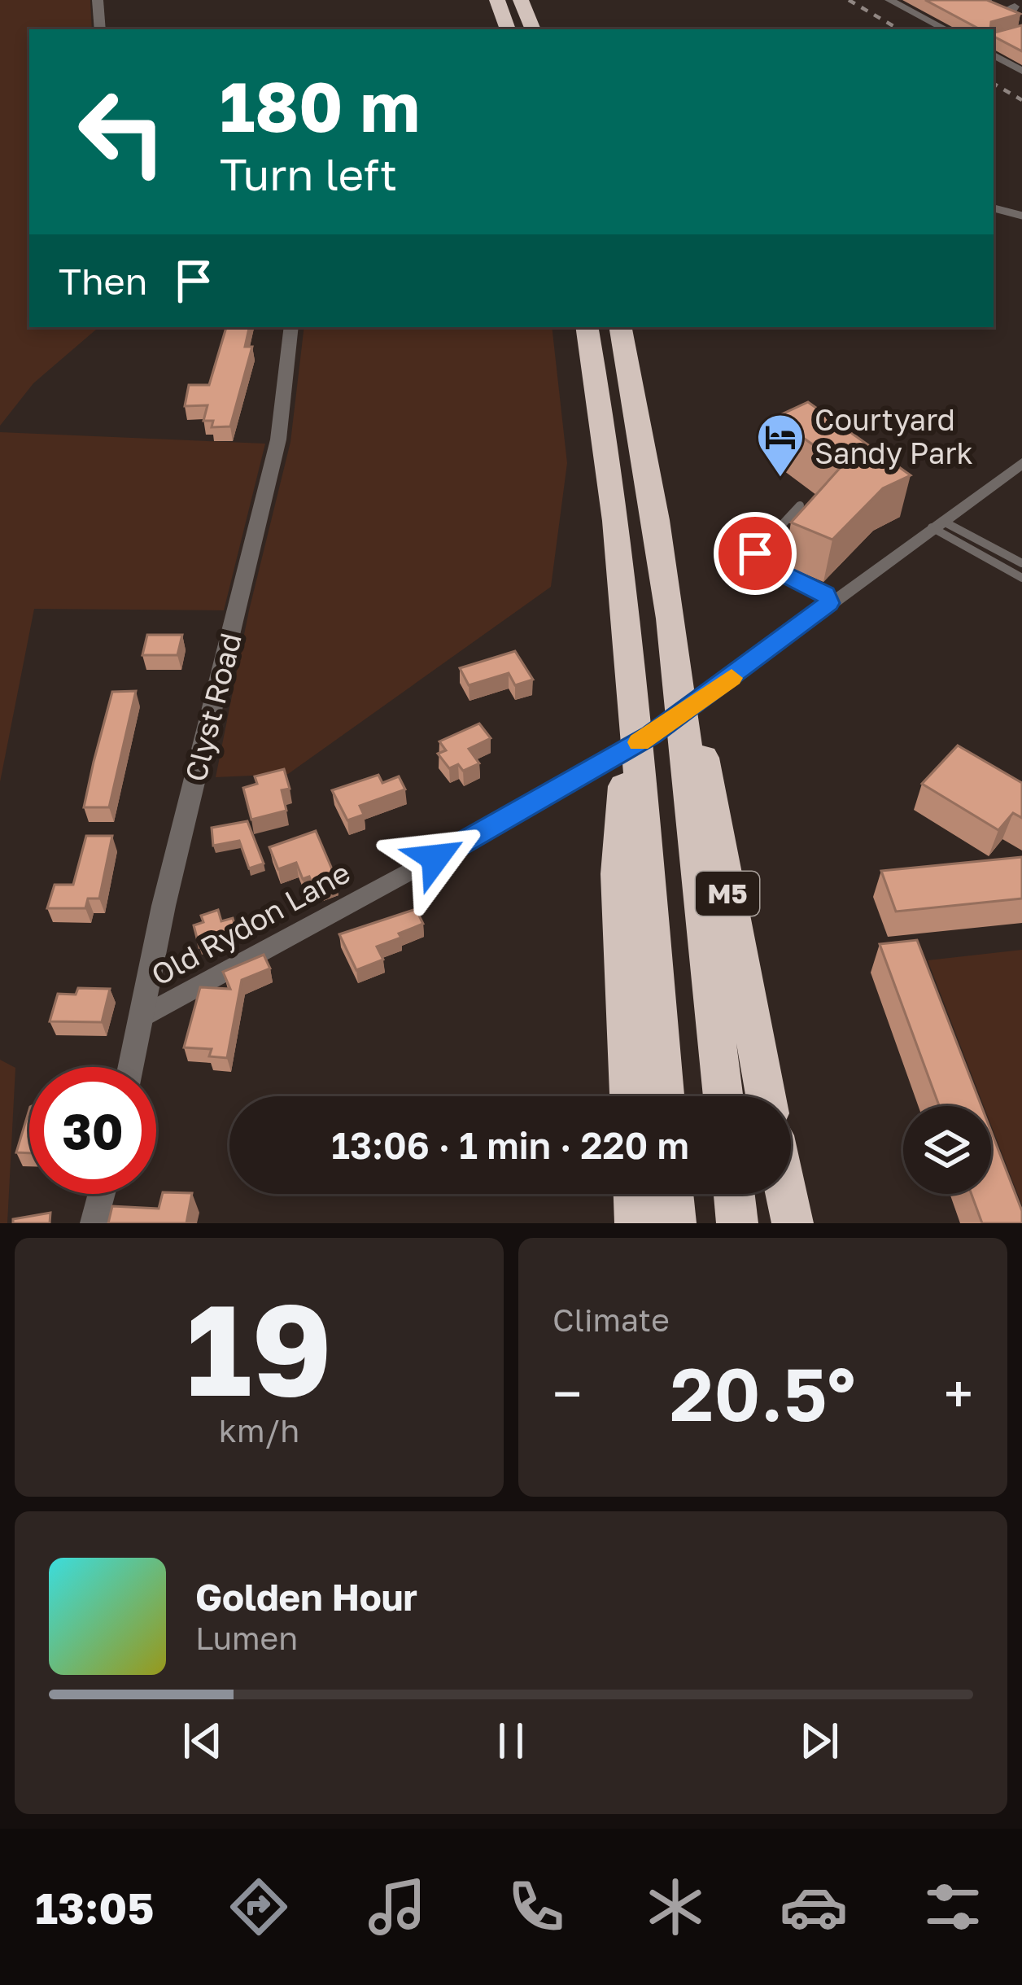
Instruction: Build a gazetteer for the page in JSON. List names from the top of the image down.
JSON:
{
  "streets": {
    "highway": ["M5"],
    "street": ["Clyst Road", "Old Rydon Lane"]
  },
  "crossings": [
    ["Clyst Road", "Old Rydon Lane"]
  ],
  "places": {
    "hotel": ["Courtyard Sandy Park"]
  },
  "page": {
    "turn": ["180 m", "Turn left"],
    "then": "Then",
    "limit": "30",
    "trip": "13:06 · 1 min · 220 m",
    "tile": [
      ["19", "km/h"],
      "Climate"
    ],
    "heat": ["−", "20.5°", "+"],
    "song": ["Golden Hour", "Lumen"],
    "tabs": "13:05"
  }
}
